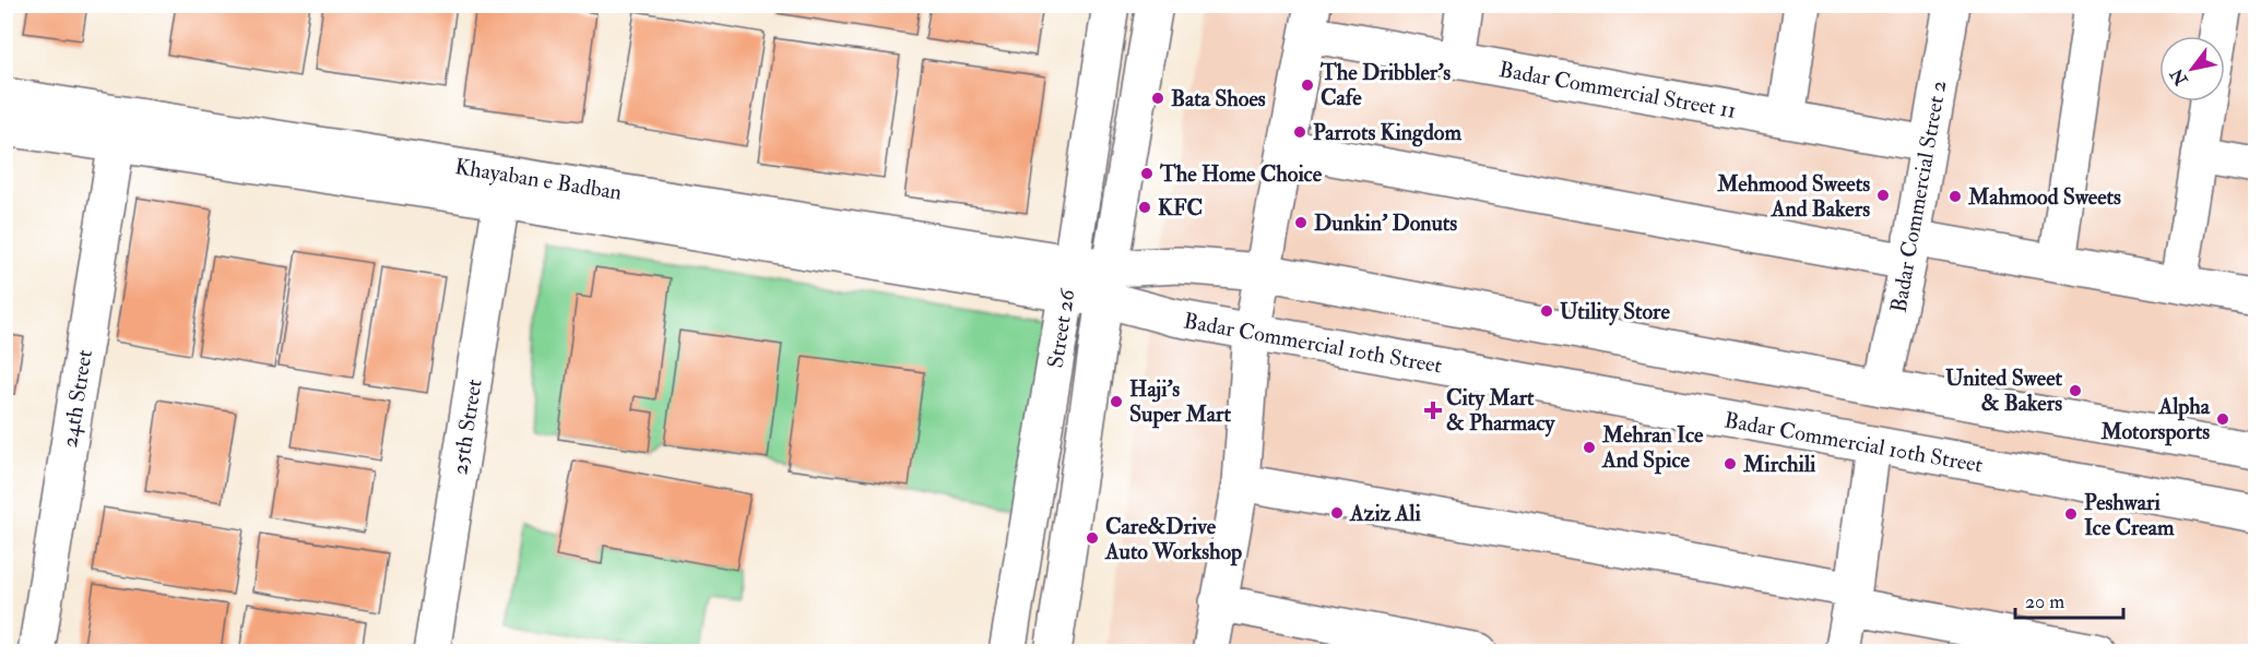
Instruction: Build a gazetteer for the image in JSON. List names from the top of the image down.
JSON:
{
  "streets": {
    "street": [
      "Badar Commercial Street 11",
      "Khayaban e Badban",
      "Badar Commercial Street 2",
      "Street 26",
      "Badar Commercial 10th Street",
      "24th Street",
      "25th Street"
    ]
  },
  "crossings": [
    ["Badar Commercial Street 11", "Badar Commercial Street 2"],
    ["Khayaban e Badban", "Street 26"],
    ["Khayaban e Badban", "Badar Commercial 10th Street"],
    ["Khayaban e Badban", "24th Street"],
    ["Khayaban e Badban", "25th Street"],
    ["Street 26", "Badar Commercial 10th Street"]
  ],
  "places": {
    "other": [
      "The Dribbler's Cafe",
      "Bata Shoes",
      "Parrots Kingdom",
      "The Home Choice",
      "Mehmood Sweets And Bakers",
      "Mahmood Sweets",
      "KFC",
      "Dunkin' Donuts",
      "Utility Store",
      "United Sweet & Bakers",
      "Haji's Super Mart",
      "Alpha Motorsports",
      "Mehran Ice And Spice",
      "Mirchili",
      "Aziz Ali",
      "Peshwari Ice Cream",
      "Care&Drive Auto Workshop"
    ],
    "health": ["City Mart & Pharmacy"]
  },
  "scale_bar": "20 m",
  "north": "bottom left"
}
